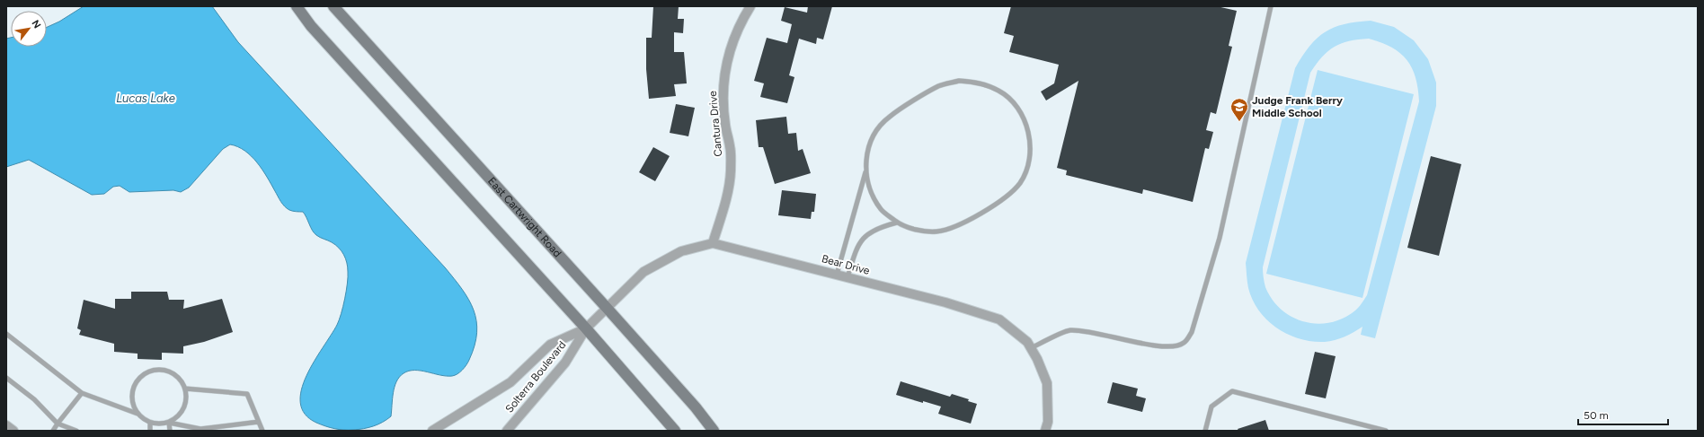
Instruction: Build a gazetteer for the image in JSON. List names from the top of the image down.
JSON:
{
  "streets": {
    "main road": ["East Cartwright Road"],
    "street": ["Cantura Drive", "Bear Drive", "Solterra Boulevard"]
  },
  "crossings": [
    ["Cantura Drive", "Bear Drive"]
  ],
  "water": ["Lucas Lake"],
  "places": {
    "school or university": ["Judge Frank Berry Middle School"]
  },
  "scale_bar": "50 m",
  "north": "top right"
}
